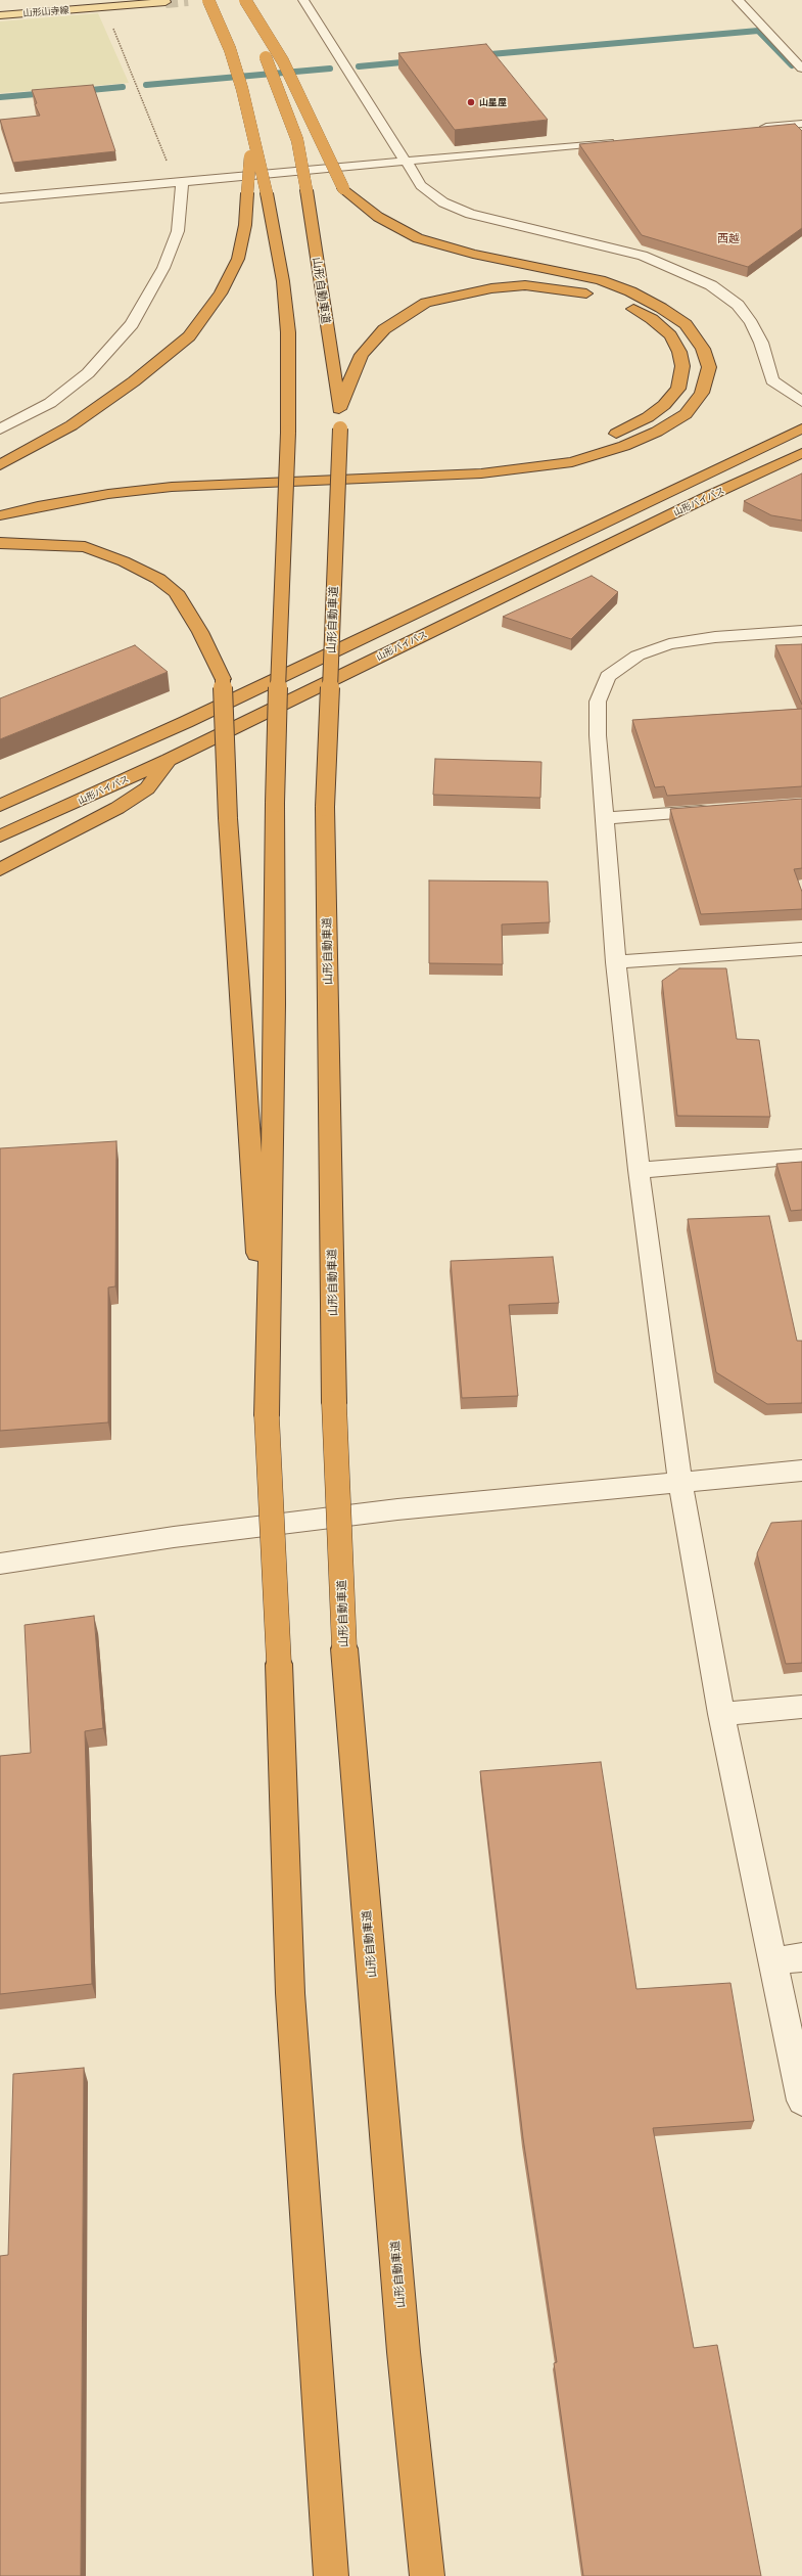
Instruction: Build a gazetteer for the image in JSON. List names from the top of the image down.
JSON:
{
  "streets": {
    "highway": ["山形自動車道", "山形バイパス"],
    "main road": ["山形山寺線"]
  },
  "districts": ["西越"],
  "places": ["山星屋"]
}
